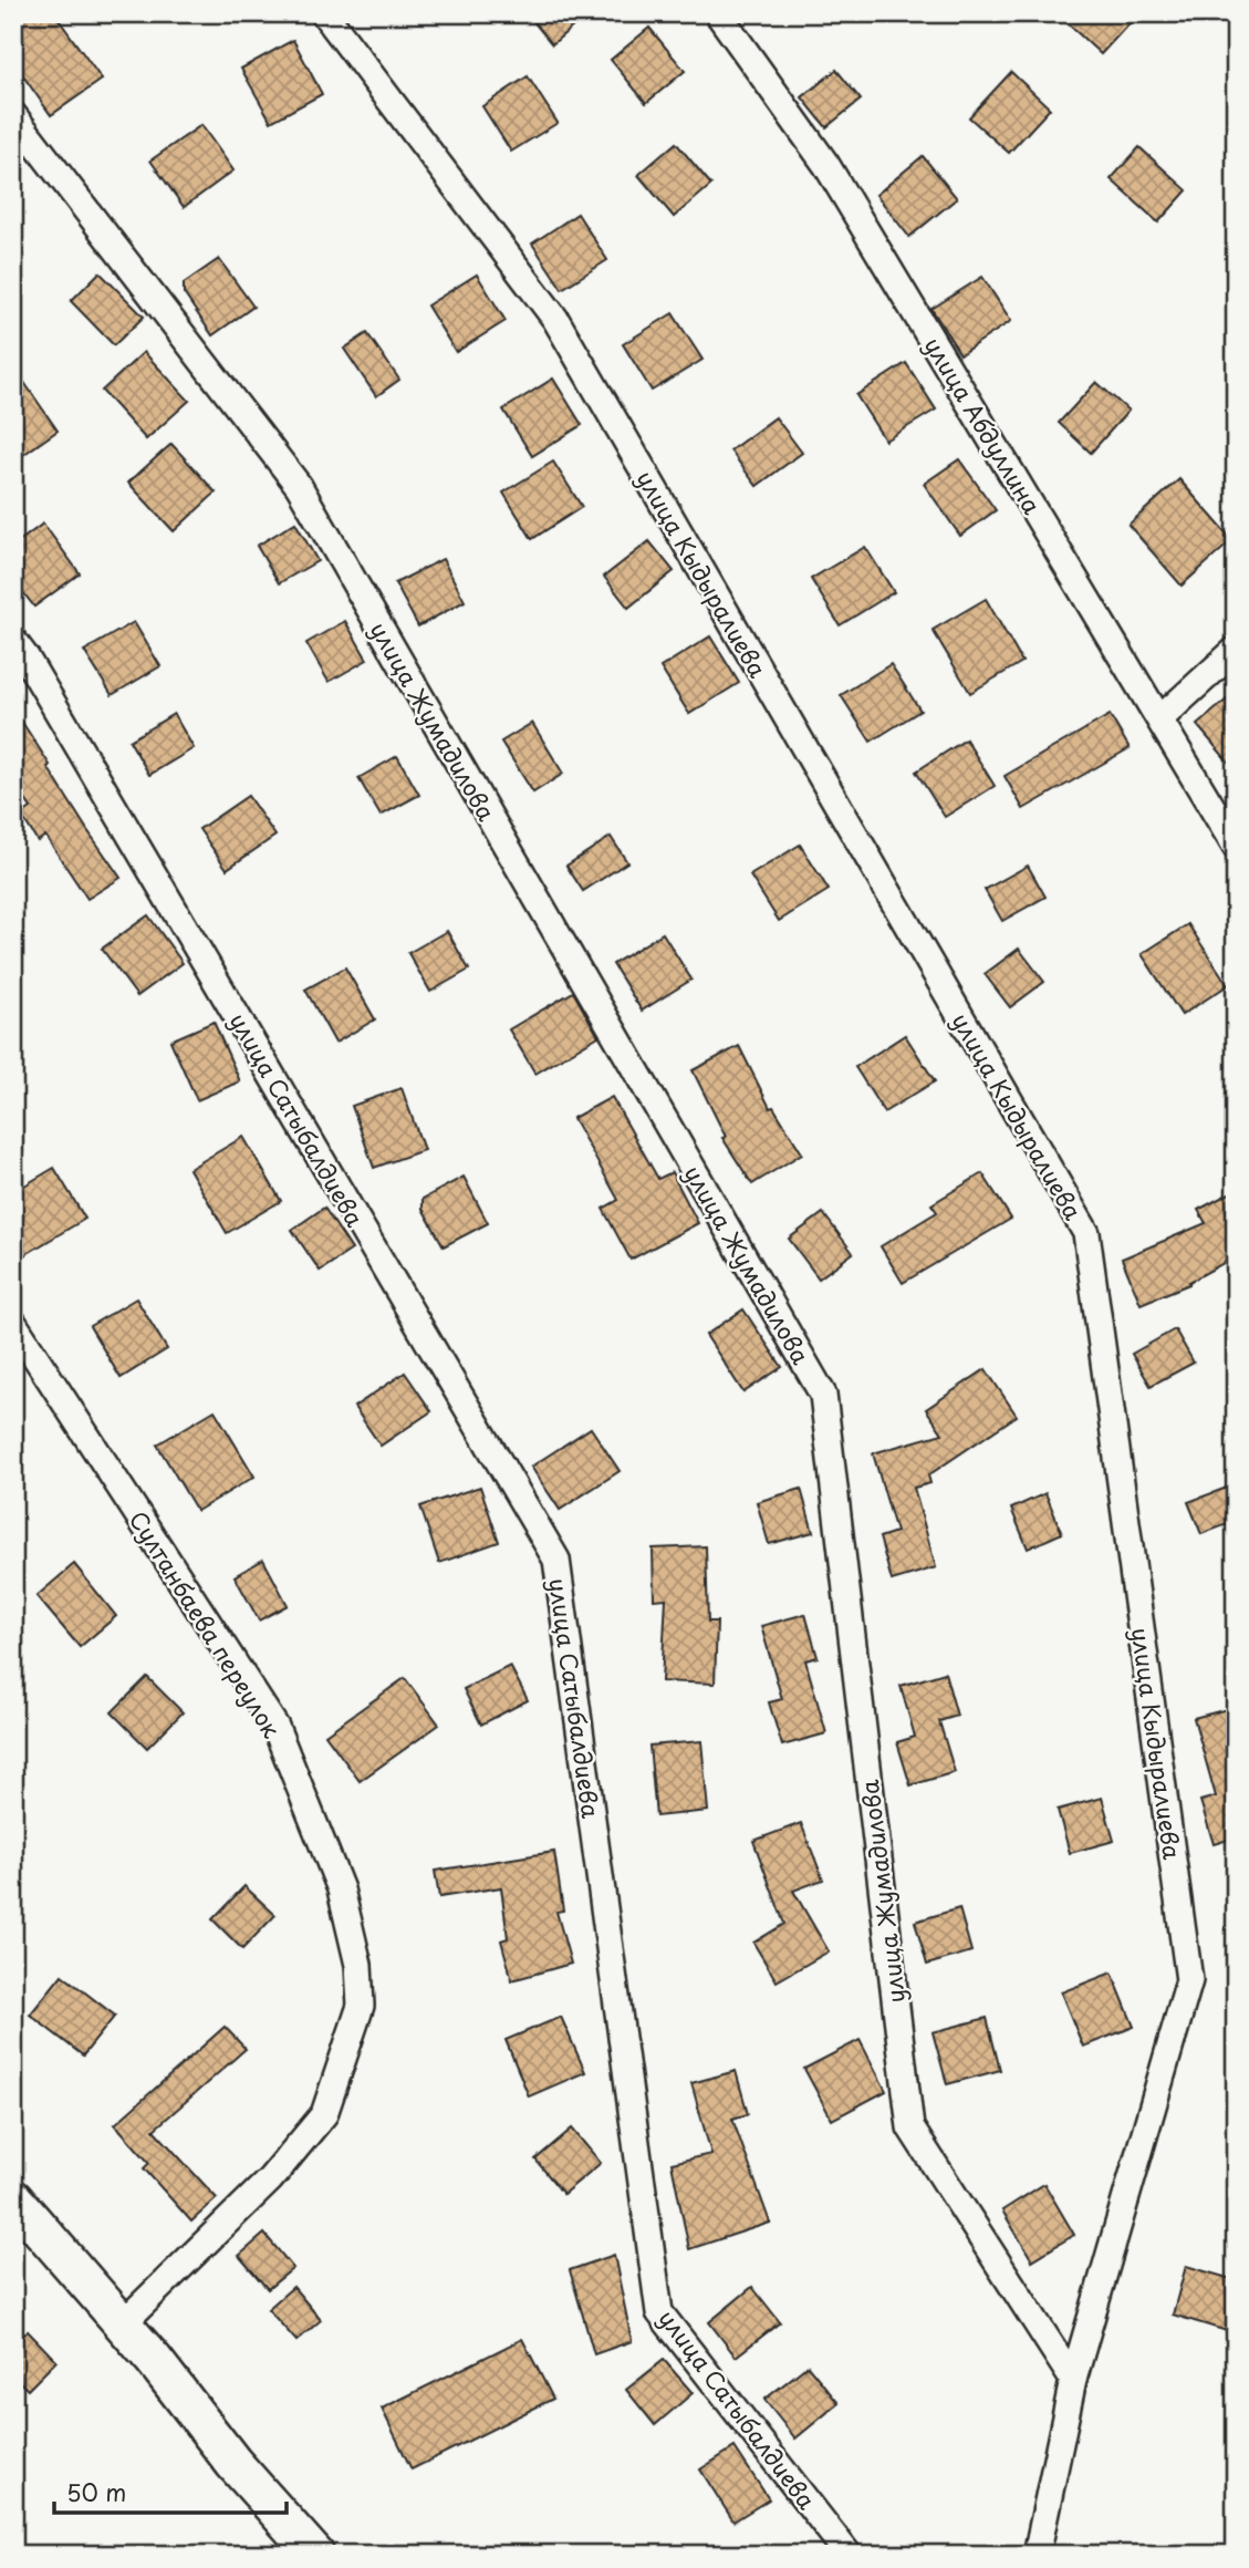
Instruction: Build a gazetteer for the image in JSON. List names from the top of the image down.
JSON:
{
  "streets": {
    "street": [
      "улица Абдуллина",
      "улица Кыдыралиева",
      "улица Жумадилова",
      "улица Сатыбалдиева",
      "Султанбаева переулок"
    ]
  },
  "crossings": [
    ["улица Кыдыралиева", "улица Жумадилова"]
  ],
  "scale_bar": "50 m"
}
